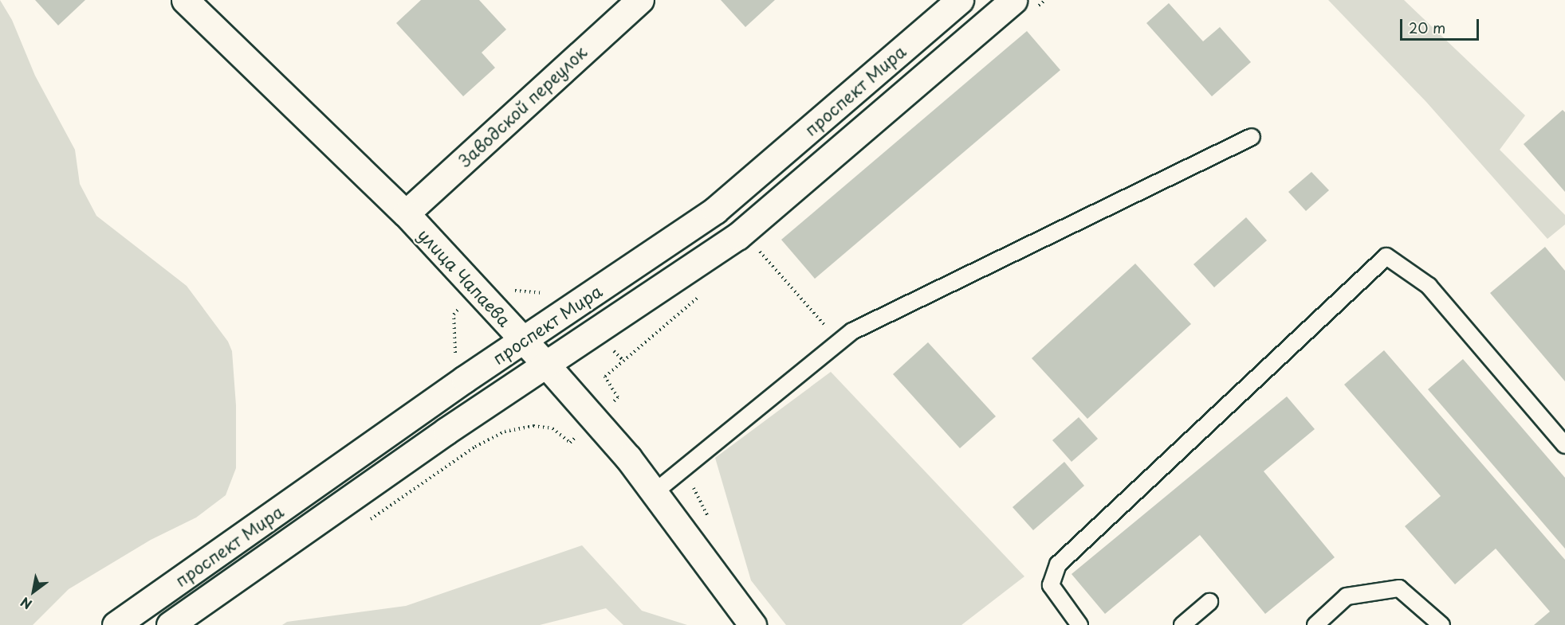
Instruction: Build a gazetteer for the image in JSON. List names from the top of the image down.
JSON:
{
  "streets": {
    "main road": ["проспект Мира", "Заводской переулок", "улица Чапаева"]
  },
  "crossings": [
    ["проспект Мира", "улица Чапаева"],
    ["Заводской переулок", "улица Чапаева"]
  ],
  "scale_bar": "20 m",
  "north": "bottom left"
}
